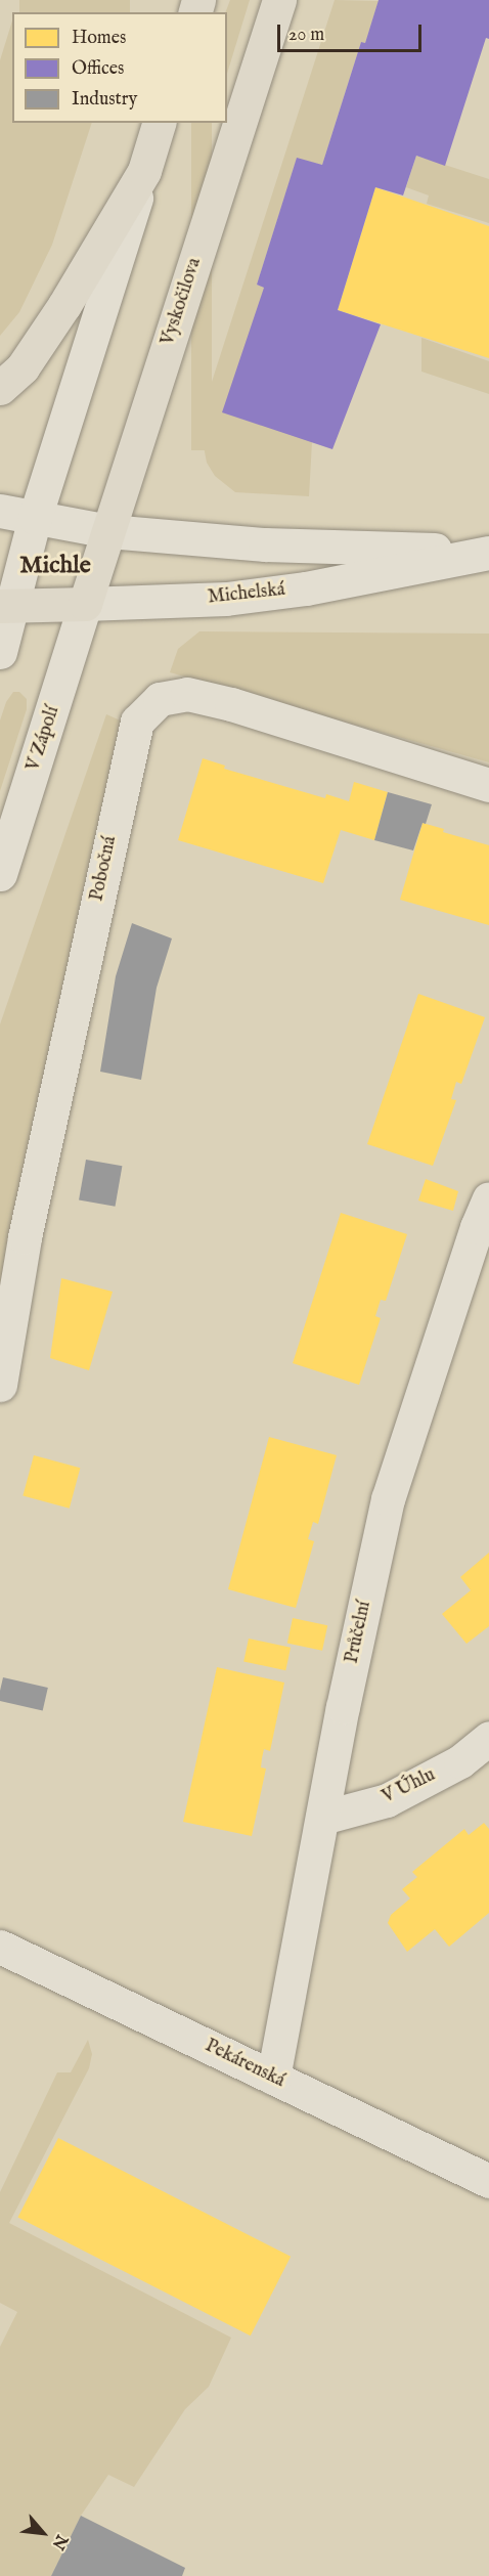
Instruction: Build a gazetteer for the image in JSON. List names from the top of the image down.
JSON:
{
  "streets": {
    "main road": ["Vyskočilova", "Michelská"],
    "street": [
      "V Zápolí",
      "Pobočná",
      "Průčelní",
      "V Úhlu",
      "Pekárenská"
    ]
  },
  "crossings": [
    ["Vyskočilova", "Michelská"],
    ["Vyskočilova", "V Zápolí"],
    ["Michelská", "V Zápolí"],
    ["Průčelní", "V Úhlu"],
    ["Průčelní", "Pekárenská"]
  ],
  "districts": ["Michle"],
  "legend": ["Homes", "Offices", "Industry"],
  "scale_bar": "20 m",
  "north": "bottom right"
}
